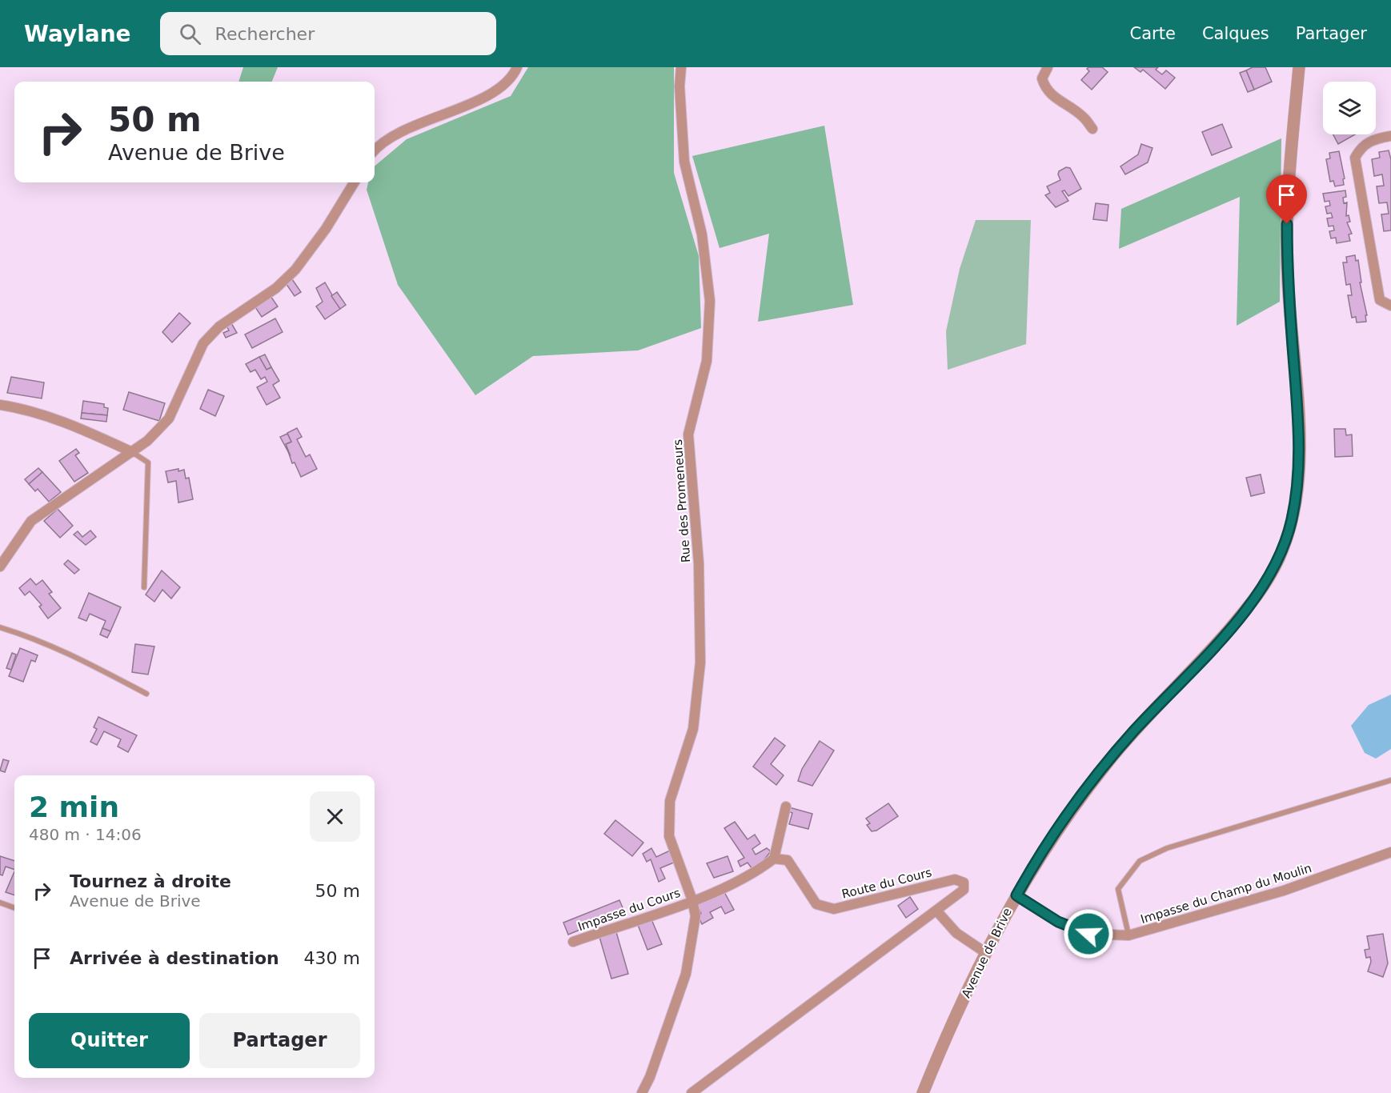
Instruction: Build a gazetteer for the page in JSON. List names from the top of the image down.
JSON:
{
  "streets": {
    "street": [
      "Rue des Promeneurs",
      "Route du Cours",
      "Impasse du Champ du Moulin",
      "Impasse du Cours",
      "Avenue de Brive"
    ]
  },
  "crossings": [
    ["Rue des Promeneurs", "Impasse du Cours"],
    ["Impasse du Champ du Moulin", "Avenue de Brive"]
  ],
  "page": {
    "header": "Waylane",
    "search": "Rechercher",
    "nav": ["Carte", "Calques", "Partager"],
    "turn": ["50 m", "Avenue de Brive"],
    "heading": ["2 min", "480 m · 14:06"],
    "list": [
      {
        "name": "Tournez à droite",
        "note": "Avenue de Brive",
        "value": "50 m"
      },
      {
        "name": "Arrivée à destination",
        "value": "430 m"
      }
    ],
    "buttons": ["Quitter", "Partager"]
  }
}
